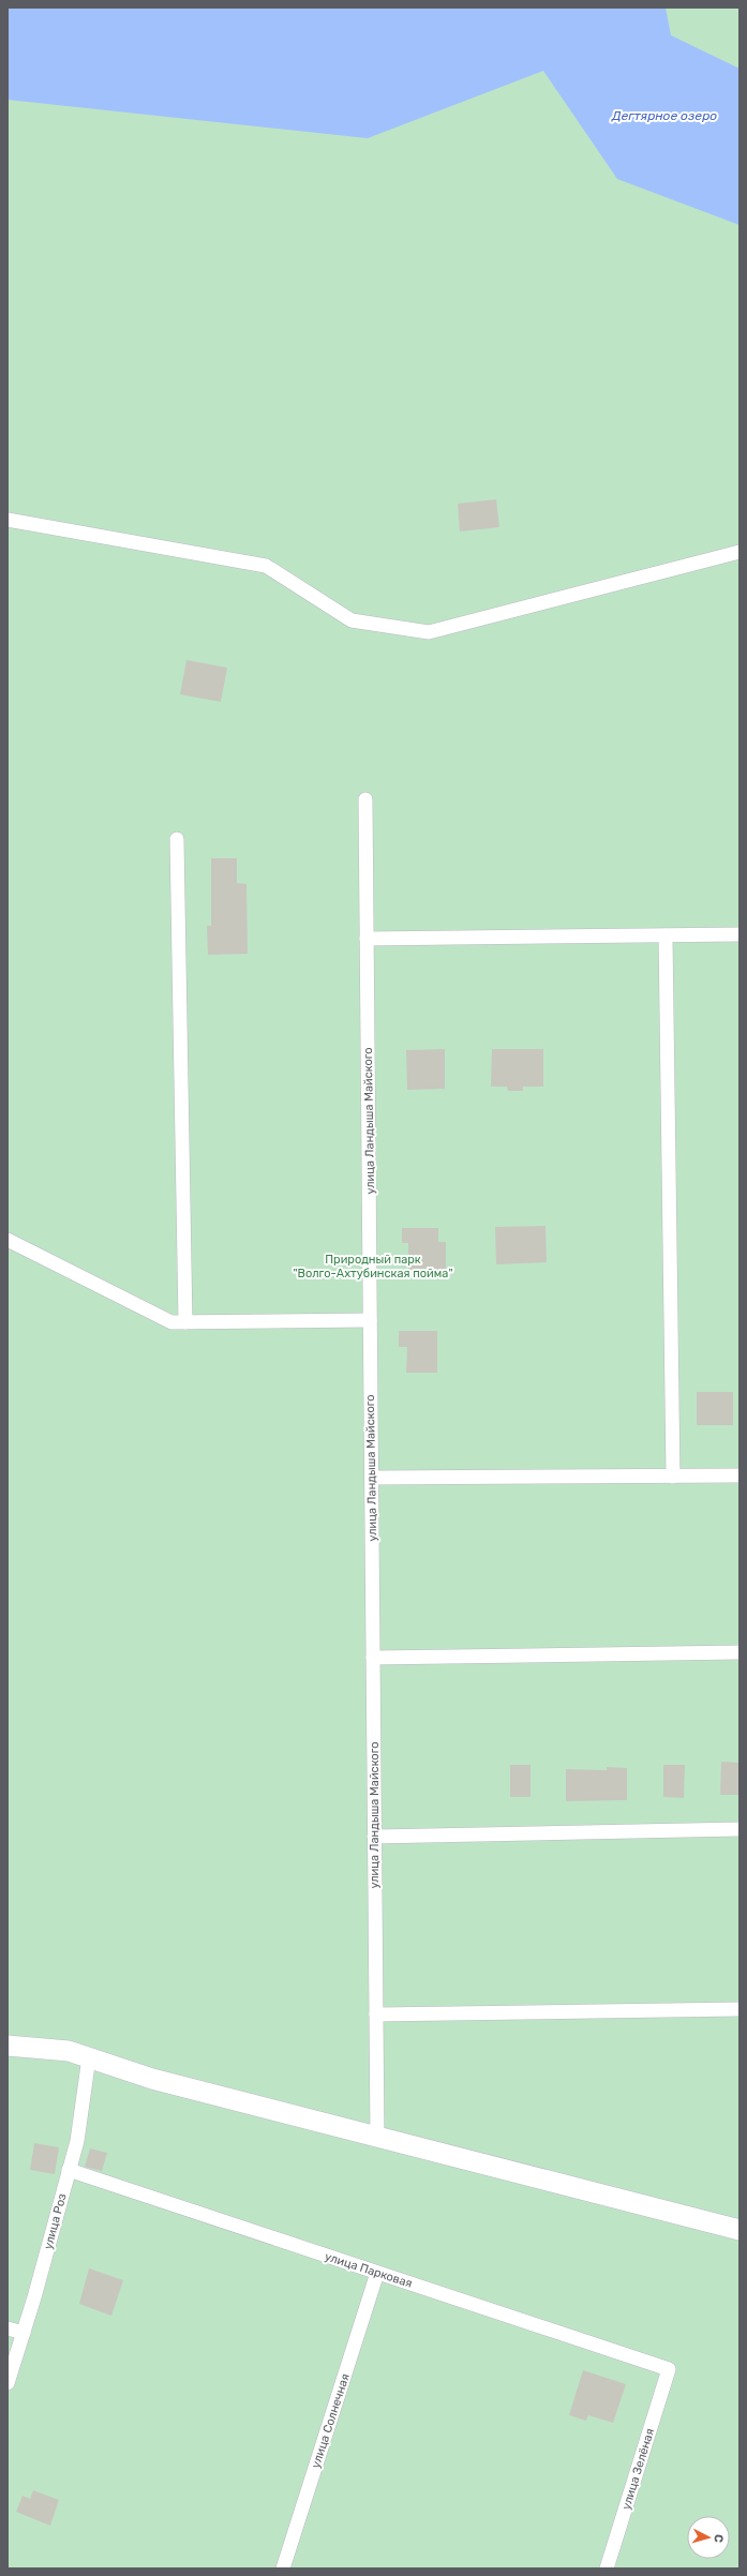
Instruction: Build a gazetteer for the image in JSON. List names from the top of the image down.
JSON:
{
  "streets": {
    "street": [
      "улица Ландыша Майского",
      "улица Роз",
      "улица Парковая",
      "улица Солнечная",
      "улица Зелёная"
    ]
  },
  "crossings": [
    ["улица Роз", "улица Парковая"],
    ["улица Парковая", "улица Солнечная"],
    ["улица Парковая", "улица Зелёная"]
  ],
  "water": ["Дегтярное озеро"],
  "parks": ["Природный парк \"Волго-Ахтубинская пойма\""],
  "north": "right"
}
